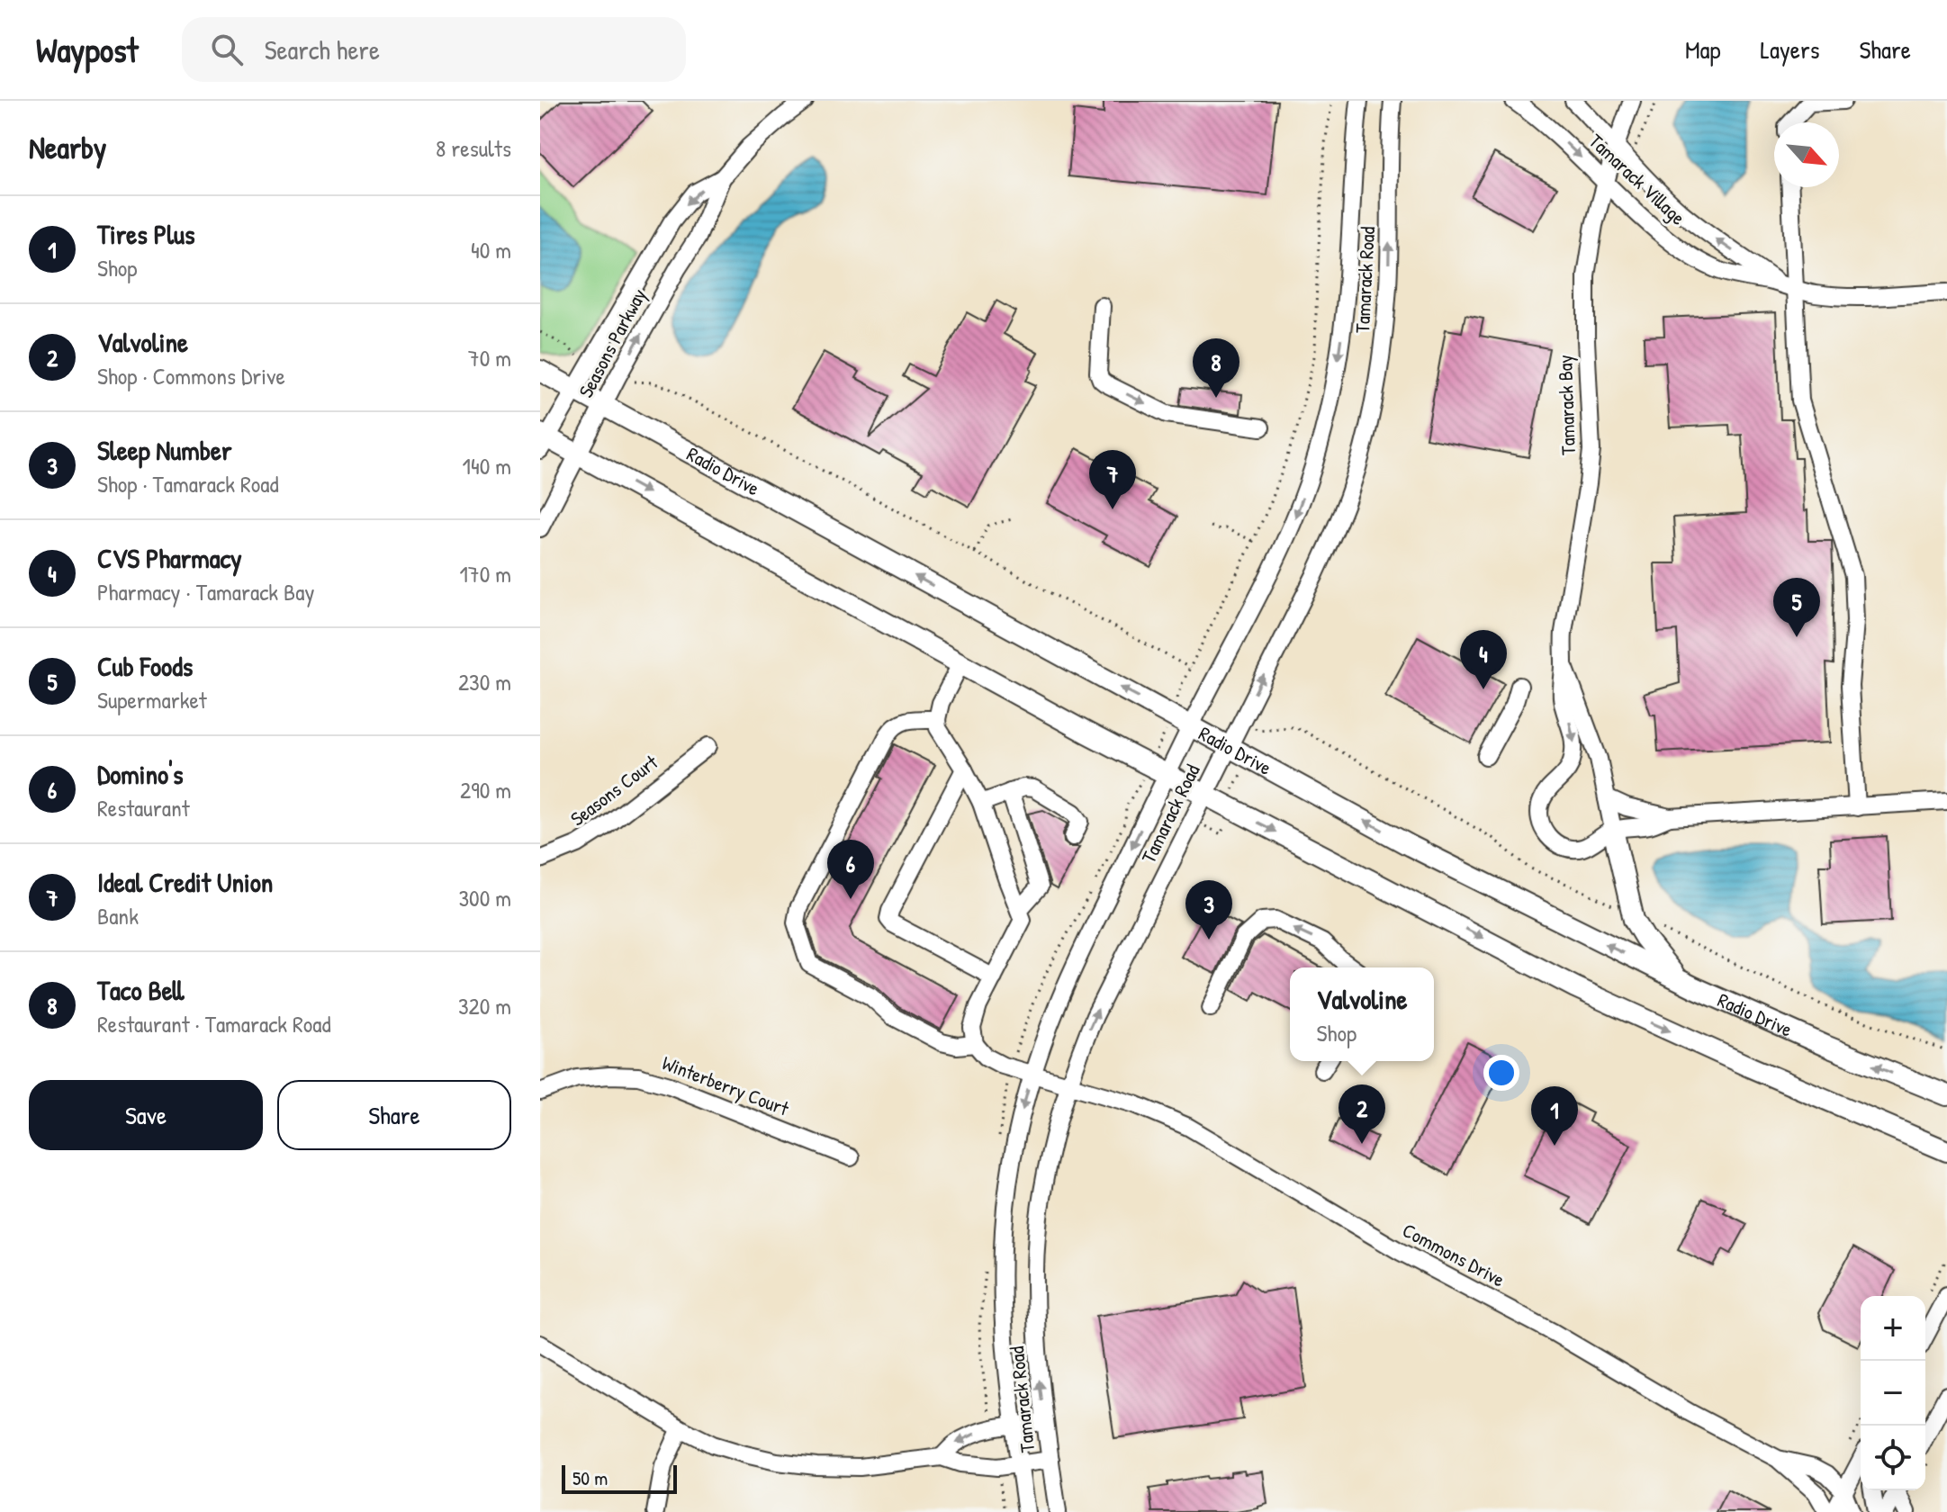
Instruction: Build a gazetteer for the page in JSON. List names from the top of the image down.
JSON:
{
  "streets": {
    "main road": ["Radio Drive"],
    "street": [
      "Tamarack Village",
      "Tamarack Road",
      "Seasons Parkway",
      "Tamarack Bay",
      "Seasons Court",
      "Winterberry Court",
      "Commons Drive"
    ]
  },
  "crossings": [
    ["Tamarack Village", "Tamarack Bay"],
    ["Tamarack Road", "Radio Drive"],
    ["Tamarack Road", "Commons Drive"],
    ["Seasons Parkway", "Radio Drive"]
  ],
  "scale_bar": "50 m",
  "north": "bottom right",
  "page": {
    "header": "Waypost",
    "search": "Search here",
    "nav": ["Map", "Layers", "Share"],
    "heading": ["Nearby", "8 results"],
    "list": [
      {
        "mark": "1",
        "name": "Tires Plus",
        "note": "Shop",
        "value": "40 m"
      },
      {
        "mark": "2",
        "name": "Valvoline",
        "note": "Shop · Commons Drive",
        "value": "70 m"
      },
      {
        "mark": "3",
        "name": "Sleep Number",
        "note": "Shop · Tamarack Road",
        "value": "140 m"
      },
      {
        "mark": "4",
        "name": "CVS Pharmacy",
        "note": "Pharmacy · Tamarack Bay",
        "value": "170 m"
      },
      {
        "mark": "5",
        "name": "Cub Foods",
        "note": "Supermarket",
        "value": "230 m"
      },
      {
        "mark": "6",
        "name": "Domino's",
        "note": "Restaurant",
        "value": "290 m"
      },
      {
        "mark": "7",
        "name": "Ideal Credit Union",
        "note": "Bank",
        "value": "300 m"
      },
      {
        "mark": "8",
        "name": "Taco Bell",
        "note": "Restaurant · Tamarack Road",
        "value": "320 m"
      }
    ],
    "pins": [
      "8",
      "7",
      "5",
      "4",
      "6",
      "3",
      "2",
      "1"
    ],
    "popup": ["Valvoline", "Shop"],
    "buttons": ["Save", "Share"],
    "map_buttons": ["+", "−"],
    "scale": "50 m"
  }
}
